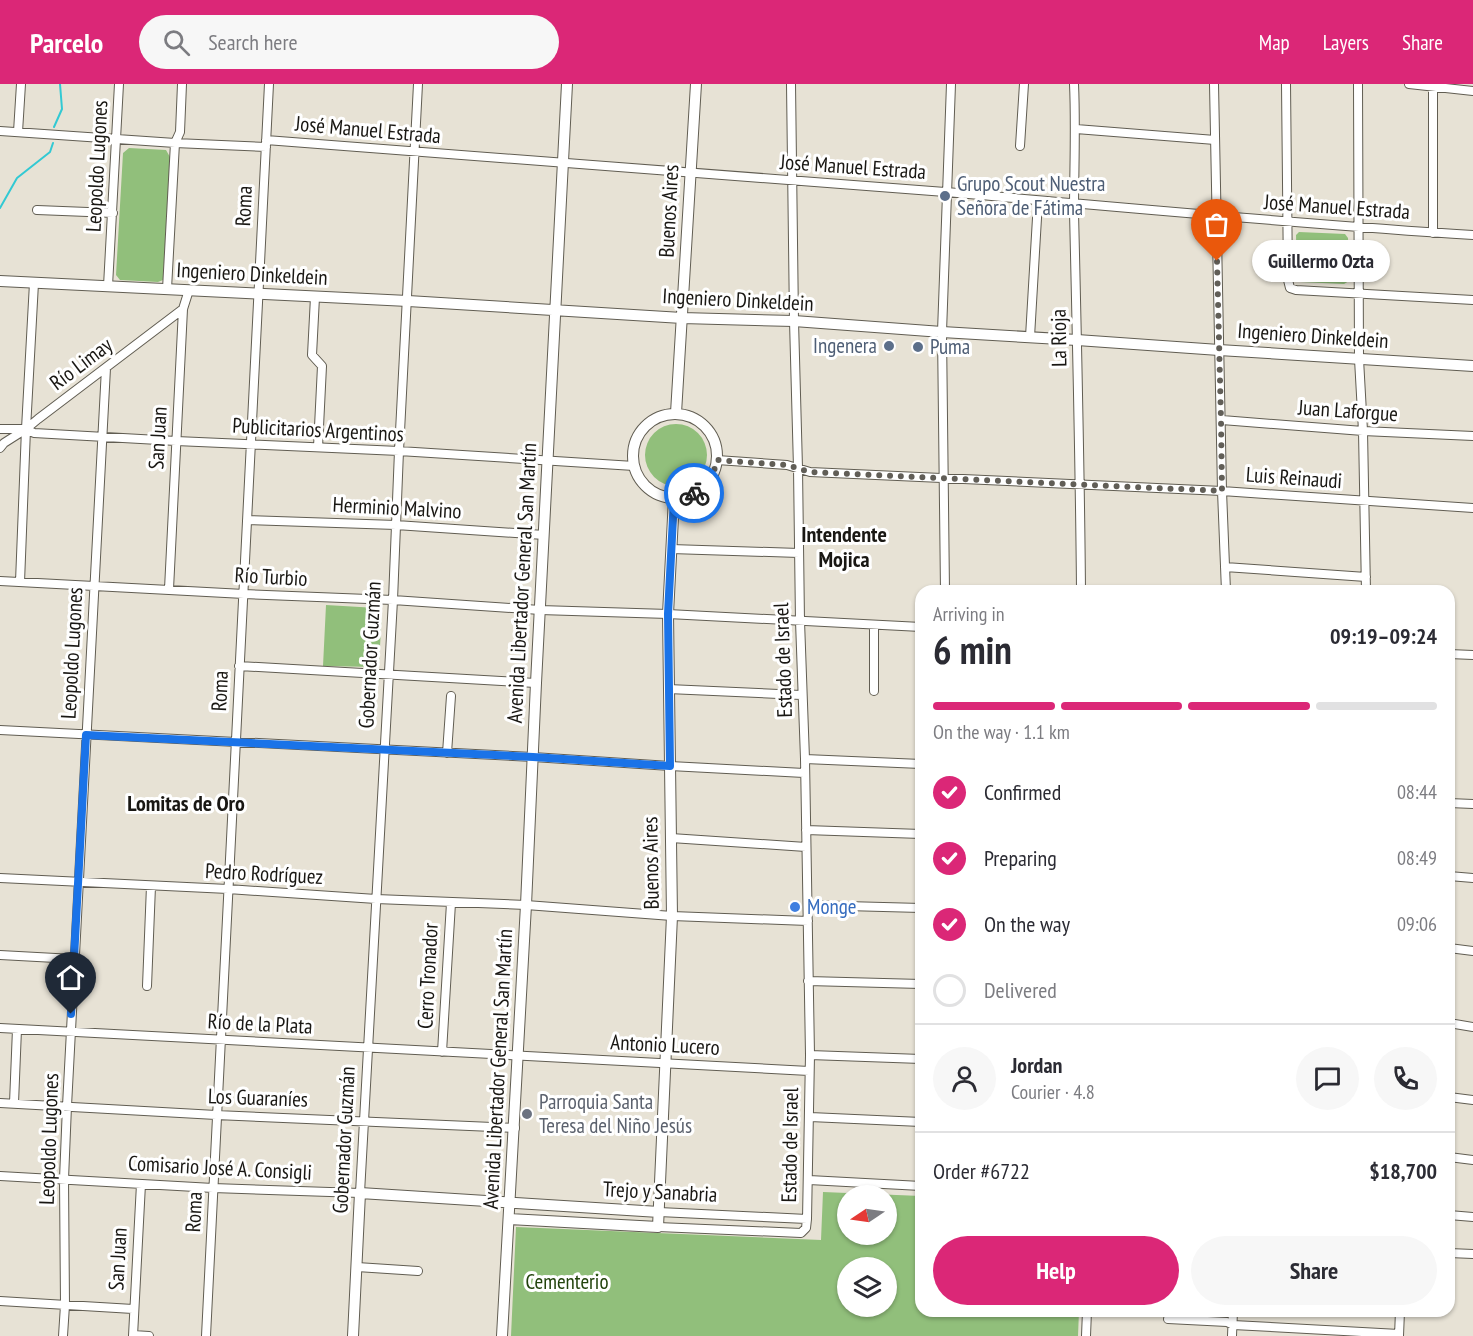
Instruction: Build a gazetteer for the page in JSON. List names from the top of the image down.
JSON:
{
  "streets": {
    "main road": [
      "Buenos Aires",
      "Ingeniero Dinkeldein",
      "Avenida Libertador General San Martín",
      "Gobernador Guzmán",
      "Comisario José A. Consigli",
      "Trejo y Sanabria"
    ],
    "street": [
      "José Manuel Estrada",
      "Leopoldo Lugones",
      "Roma",
      "La Rioja",
      "Río Limay",
      "Juan Laforgue",
      "Publicitarios Argentinos",
      "San Juan",
      "Luis Reinaudi",
      "Herminio Malvino",
      "Río Turbio",
      "Estado de Israel",
      "Pedro Rodríguez",
      "Cerro Tronador",
      "Río de la Plata",
      "Antonio Lucero",
      "Los Guaraníes"
    ]
  },
  "crossings": [
    ["José Manuel Estrada", "Leopoldo Lugones"],
    ["José Manuel Estrada", "Roma"],
    ["José Manuel Estrada", "Buenos Aires"],
    ["José Manuel Estrada", "La Rioja"],
    ["José Manuel Estrada", "Avenida Libertador General San Martín"],
    ["José Manuel Estrada", "Gobernador Guzmán"],
    ["José Manuel Estrada", "Estado de Israel"],
    ["Leopoldo Lugones", "Ingeniero Dinkeldein"],
    ["Leopoldo Lugones", "Río Limay"],
    ["Leopoldo Lugones", "Publicitarios Argentinos"],
    ["Leopoldo Lugones", "Río Turbio"],
    ["Leopoldo Lugones", "Pedro Rodríguez"],
    ["Leopoldo Lugones", "Río de la Plata"],
    ["Leopoldo Lugones", "Los Guaraníes"],
    ["Leopoldo Lugones", "Comisario José A. Consigli"],
    ["Roma", "Ingeniero Dinkeldein"],
    ["Roma", "Publicitarios Argentinos"],
    ["Roma", "Herminio Malvino"],
    ["Roma", "Río Turbio"],
    ["Roma", "Pedro Rodríguez"],
    ["Roma", "Río de la Plata"],
    ["Roma", "Los Guaraníes"],
    ["Roma", "Comisario José A. Consigli"],
    ["Buenos Aires", "Ingeniero Dinkeldein"],
    ["Buenos Aires", "Publicitarios Argentinos"],
    ["Buenos Aires", "Luis Reinaudi"],
    ["Buenos Aires", "Río Turbio"],
    ["Buenos Aires", "Pedro Rodríguez"],
    ["Buenos Aires", "Antonio Lucero"],
    ["Buenos Aires", "Trejo y Sanabria"],
    ["Ingeniero Dinkeldein", "La Rioja"],
    ["Ingeniero Dinkeldein", "San Juan"],
    ["Ingeniero Dinkeldein", "Avenida Libertador General San Martín"],
    ["Ingeniero Dinkeldein", "Gobernador Guzmán"],
    ["Ingeniero Dinkeldein", "Estado de Israel"],
    ["La Rioja", "Luis Reinaudi"],
    ["Río Limay", "Publicitarios Argentinos"],
    ["Río Limay", "San Juan"],
    ["Publicitarios Argentinos", "San Juan"],
    ["Publicitarios Argentinos", "Luis Reinaudi"],
    ["Publicitarios Argentinos", "Avenida Libertador General San Martín"],
    ["Publicitarios Argentinos", "Gobernador Guzmán"],
    ["San Juan", "Río Turbio"],
    ["San Juan", "Comisario José A. Consigli"],
    ["Luis Reinaudi", "Estado de Israel"],
    ["Herminio Malvino", "Avenida Libertador General San Martín"],
    ["Herminio Malvino", "Gobernador Guzmán"],
    ["Río Turbio", "Avenida Libertador General San Martín"],
    ["Río Turbio", "Gobernador Guzmán"],
    ["Río Turbio", "Estado de Israel"],
    ["Avenida Libertador General San Martín", "Pedro Rodríguez"],
    ["Avenida Libertador General San Martín", "Río de la Plata"],
    ["Avenida Libertador General San Martín", "Antonio Lucero"],
    ["Avenida Libertador General San Martín", "Los Guaraníes"],
    ["Avenida Libertador General San Martín", "Comisario José A. Consigli"],
    ["Avenida Libertador General San Martín", "Trejo y Sanabria"],
    ["Gobernador Guzmán", "Pedro Rodríguez"],
    ["Gobernador Guzmán", "Río de la Plata"],
    ["Gobernador Guzmán", "Los Guaraníes"],
    ["Gobernador Guzmán", "Comisario José A. Consigli"],
    ["Estado de Israel", "Pedro Rodríguez"],
    ["Estado de Israel", "Antonio Lucero"],
    ["Estado de Israel", "Trejo y Sanabria"],
    ["Pedro Rodríguez", "Cerro Tronador"],
    ["Cerro Tronador", "Río de la Plata"],
    ["Río de la Plata", "Antonio Lucero"],
    ["Comisario José A. Consigli", "Trejo y Sanabria"]
  ],
  "districts": ["Intendente Mojica", "Lomitas de Oro"],
  "parks": ["Cementerio"],
  "places": [
    "Grupo Scout Nuestra Señora de Fátima",
    "Guillermo Ozta",
    "Ingenera",
    "Puma",
    "Monge",
    "Parroquia Santa Teresa del Niño Jesús"
  ],
  "north": "left",
  "page": {
    "header": "Parcelo",
    "search": "Search here",
    "nav": ["Map", "Layers", "Share"],
    "bubble": "Guillermo Ozta",
    "heading": ["6 min", "Arriving in", "09:19–09:24"],
    "panel": [
      "Jordan",
      "Courier · 4.8",
      "Order #6722",
      "$18,700"
    ],
    "bar": "On the way · 1.1 km",
    "list": [
      ["Confirmed", "08:44"],
      ["Preparing", "08:49"],
      ["On the way", "09:06"],
      "Delivered"
    ],
    "buttons": ["Help", "Share"]
  }
}
